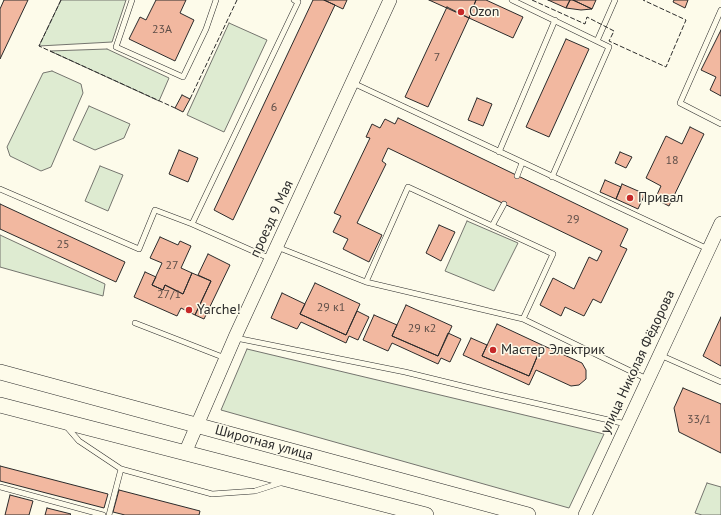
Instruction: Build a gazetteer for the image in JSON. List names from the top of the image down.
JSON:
{
  "streets": {
    "main road": ["Широтная улица"],
    "street": ["проезд 9 Мая", "улица Николая Фёдорова"]
  },
  "crossings": [
    ["проезд 9 Мая", "Широтная улица"]
  ],
  "places": [
    "Ozon",
    "Привал",
    "Yarche!",
    "Мастер Электрик"
  ],
  "house_numbers": [
    "23А",
    "7",
    "6",
    "18",
    "29",
    "25",
    "27",
    "27/1",
    "29 к1",
    "29 к2",
    "33/1"
  ]
}
